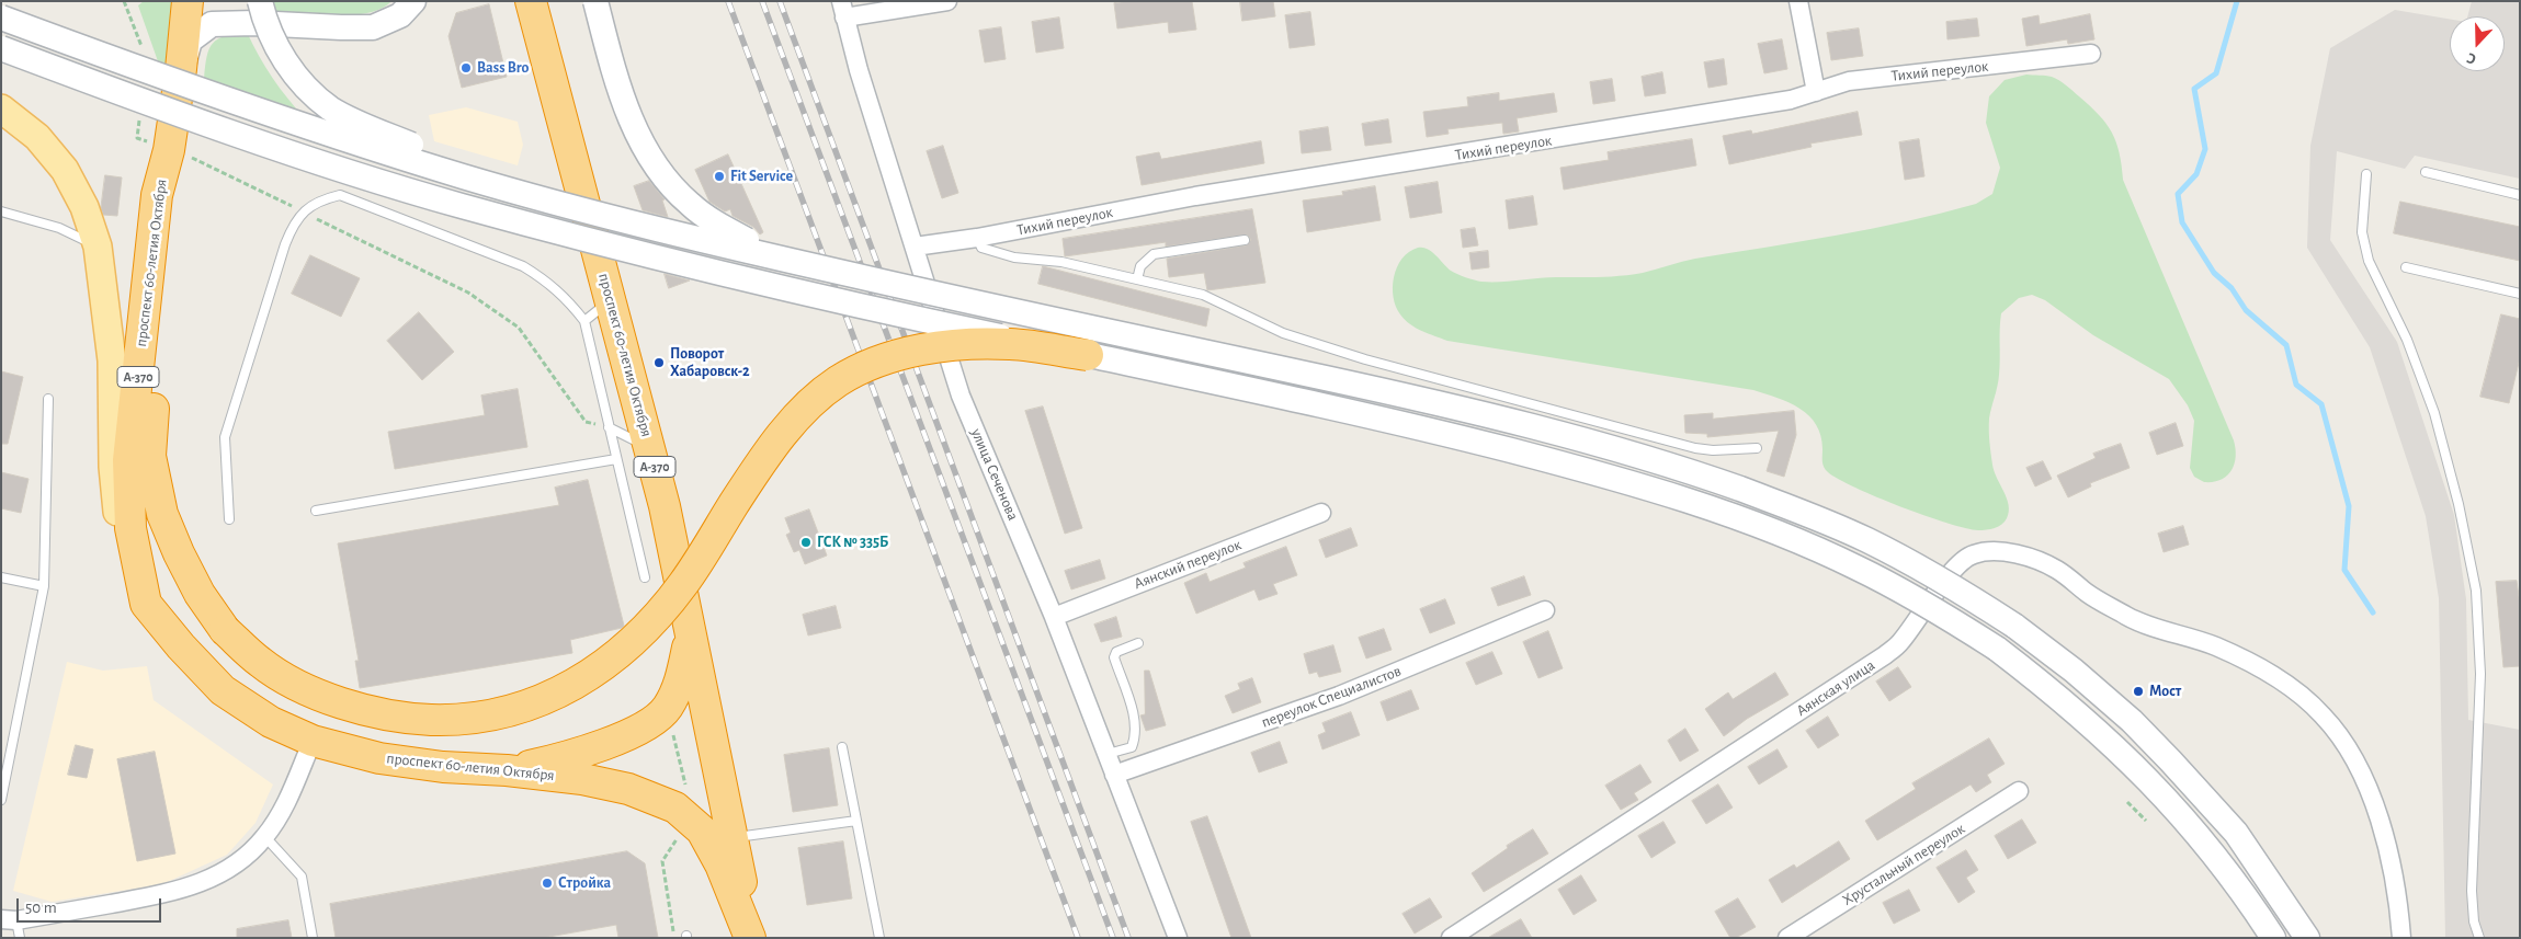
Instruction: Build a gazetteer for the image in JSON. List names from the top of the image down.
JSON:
{
  "streets": {
    "highway": ["проспект 60-летия Октября", "А-370"],
    "street": [
      "Тихий переулок",
      "улица Сеченова",
      "Аянский переулок",
      "Аянская улица",
      "переулок Специалистов",
      "Хрустальный переулок"
    ]
  },
  "crossings": [
    ["Тихий переулок", "улица Сеченова"],
    ["проспект 60-летия Октября", "А-370"],
    ["улица Сеченова", "Аянский переулок"],
    ["улица Сеченова", "переулок Специалистов"]
  ],
  "places": [
    "Bass Bro",
    "Fit Service",
    "Поворот Хабаровск-2",
    "ГСК № 335Б",
    "Мост",
    "Стройка"
  ],
  "scale_bar": "50 m",
  "north": "bottom"
}
